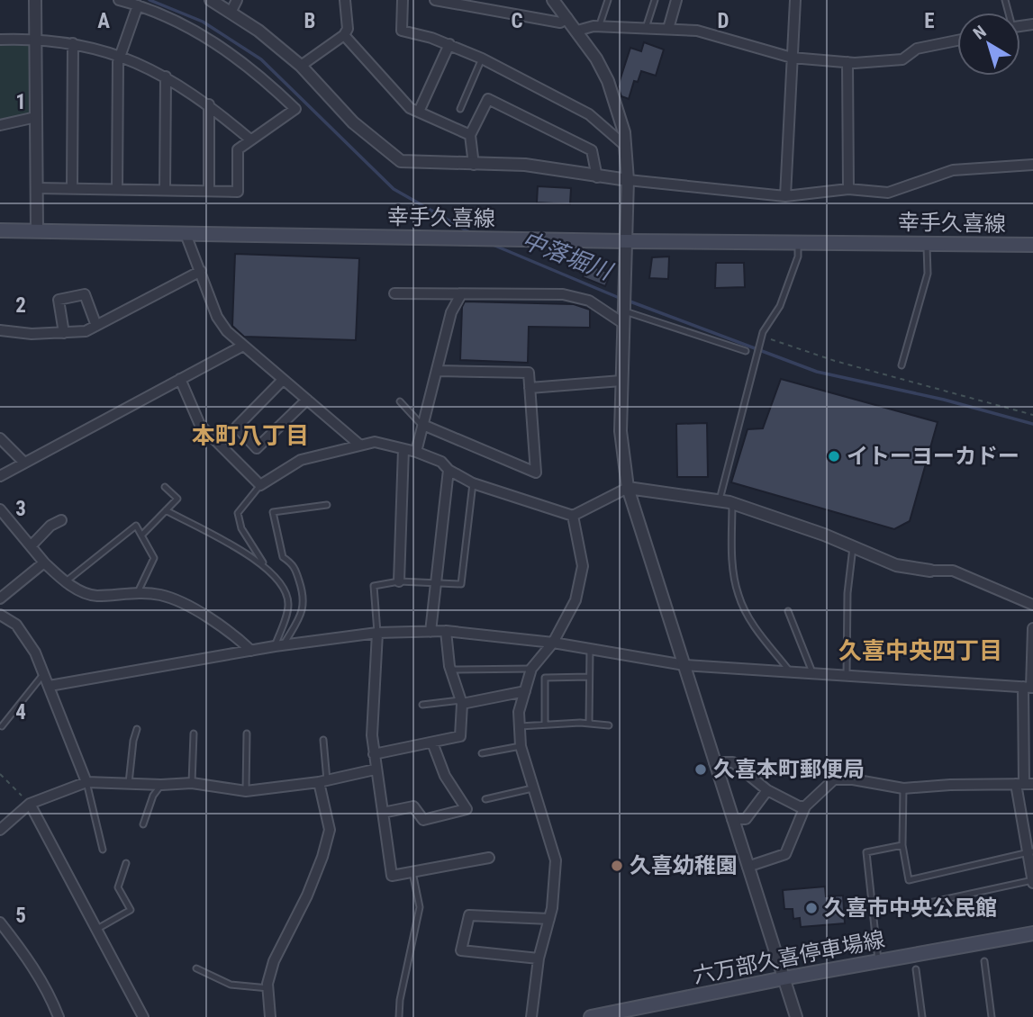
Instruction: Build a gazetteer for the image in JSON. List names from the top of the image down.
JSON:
{
  "streets": {
    "main road": ["幸手久喜線", "六万部久喜停車場線"]
  },
  "districts": ["本町八丁目", "久喜中央四丁目"],
  "water": ["中落堀川"],
  "places": [
    "イトーヨーカドー",
    "久喜本町郵便局",
    "久喜幼稚園",
    "久喜市中央公民館"
  ],
  "north": "top left",
  "grid": {
    "columns": [
      "A",
      "B",
      "C",
      "D",
      "E"
    ],
    "rows": [
      "1",
      "2",
      "3",
      "4",
      "5"
    ]
  }
}
